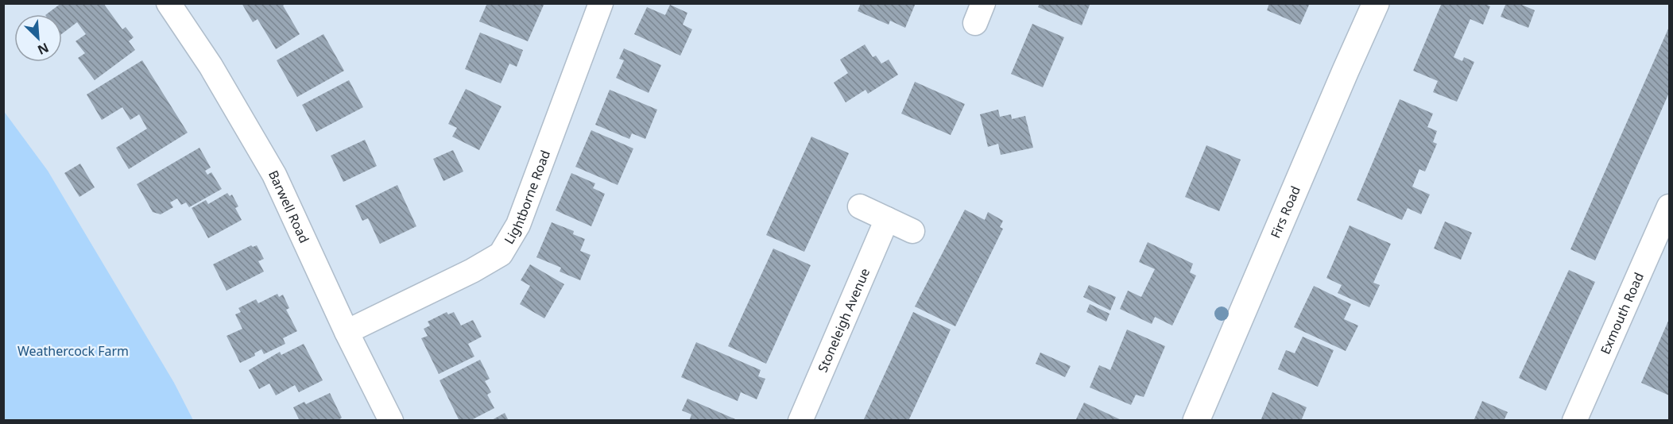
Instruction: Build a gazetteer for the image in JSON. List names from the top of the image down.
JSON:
{
  "streets": {
    "street": [
      "Lightborne Road",
      "Barwell Road",
      "Firs Road",
      "Exmouth Road",
      "Stoneleigh Avenue"
    ]
  },
  "crossings": [
    ["Lightborne Road", "Barwell Road"]
  ],
  "parks": ["Weathercock Farm"],
  "north": "bottom right"
}
